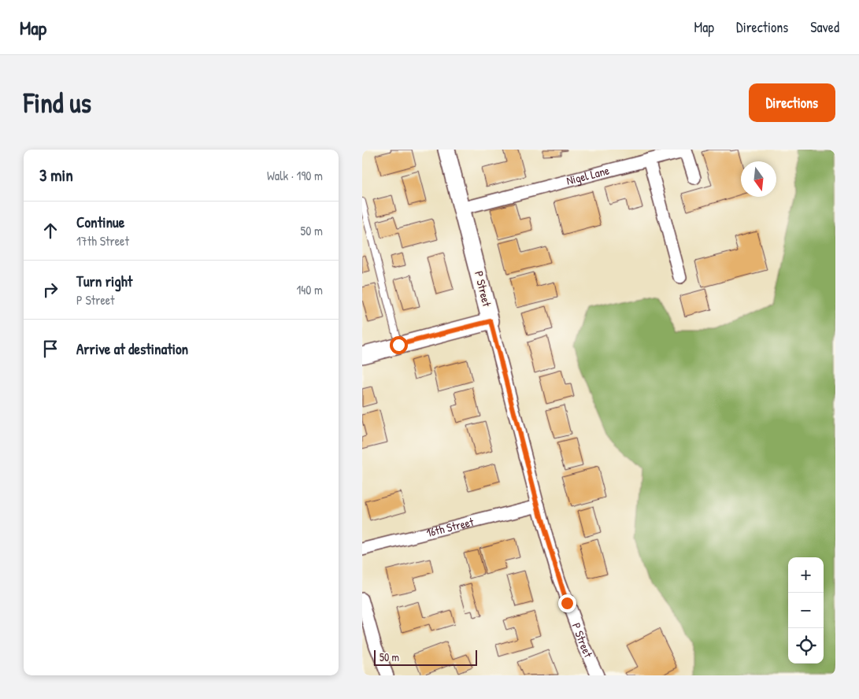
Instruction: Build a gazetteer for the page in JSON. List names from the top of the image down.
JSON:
{
  "streets": {
    "street": ["Nigel Lane", "P Street", "16th Street"]
  },
  "crossings": [
    ["Nigel Lane", "P Street"],
    ["P Street", "16th Street"]
  ],
  "scale_bar": "50 m",
  "north": "bottom",
  "page": {
    "header": "Map",
    "nav": ["Map", "Directions", "Saved"],
    "buttons": "Directions",
    "title": "Find us",
    "heading": ["3 min", "Walk · 190 m"],
    "list": [
      ["Continue", "17th Street", "50 m"],
      ["Turn right", "P Street", "140 m"],
      "Arrive at destination"
    ],
    "map_buttons": ["+", "−"],
    "scale": "50 m"
  }
}
